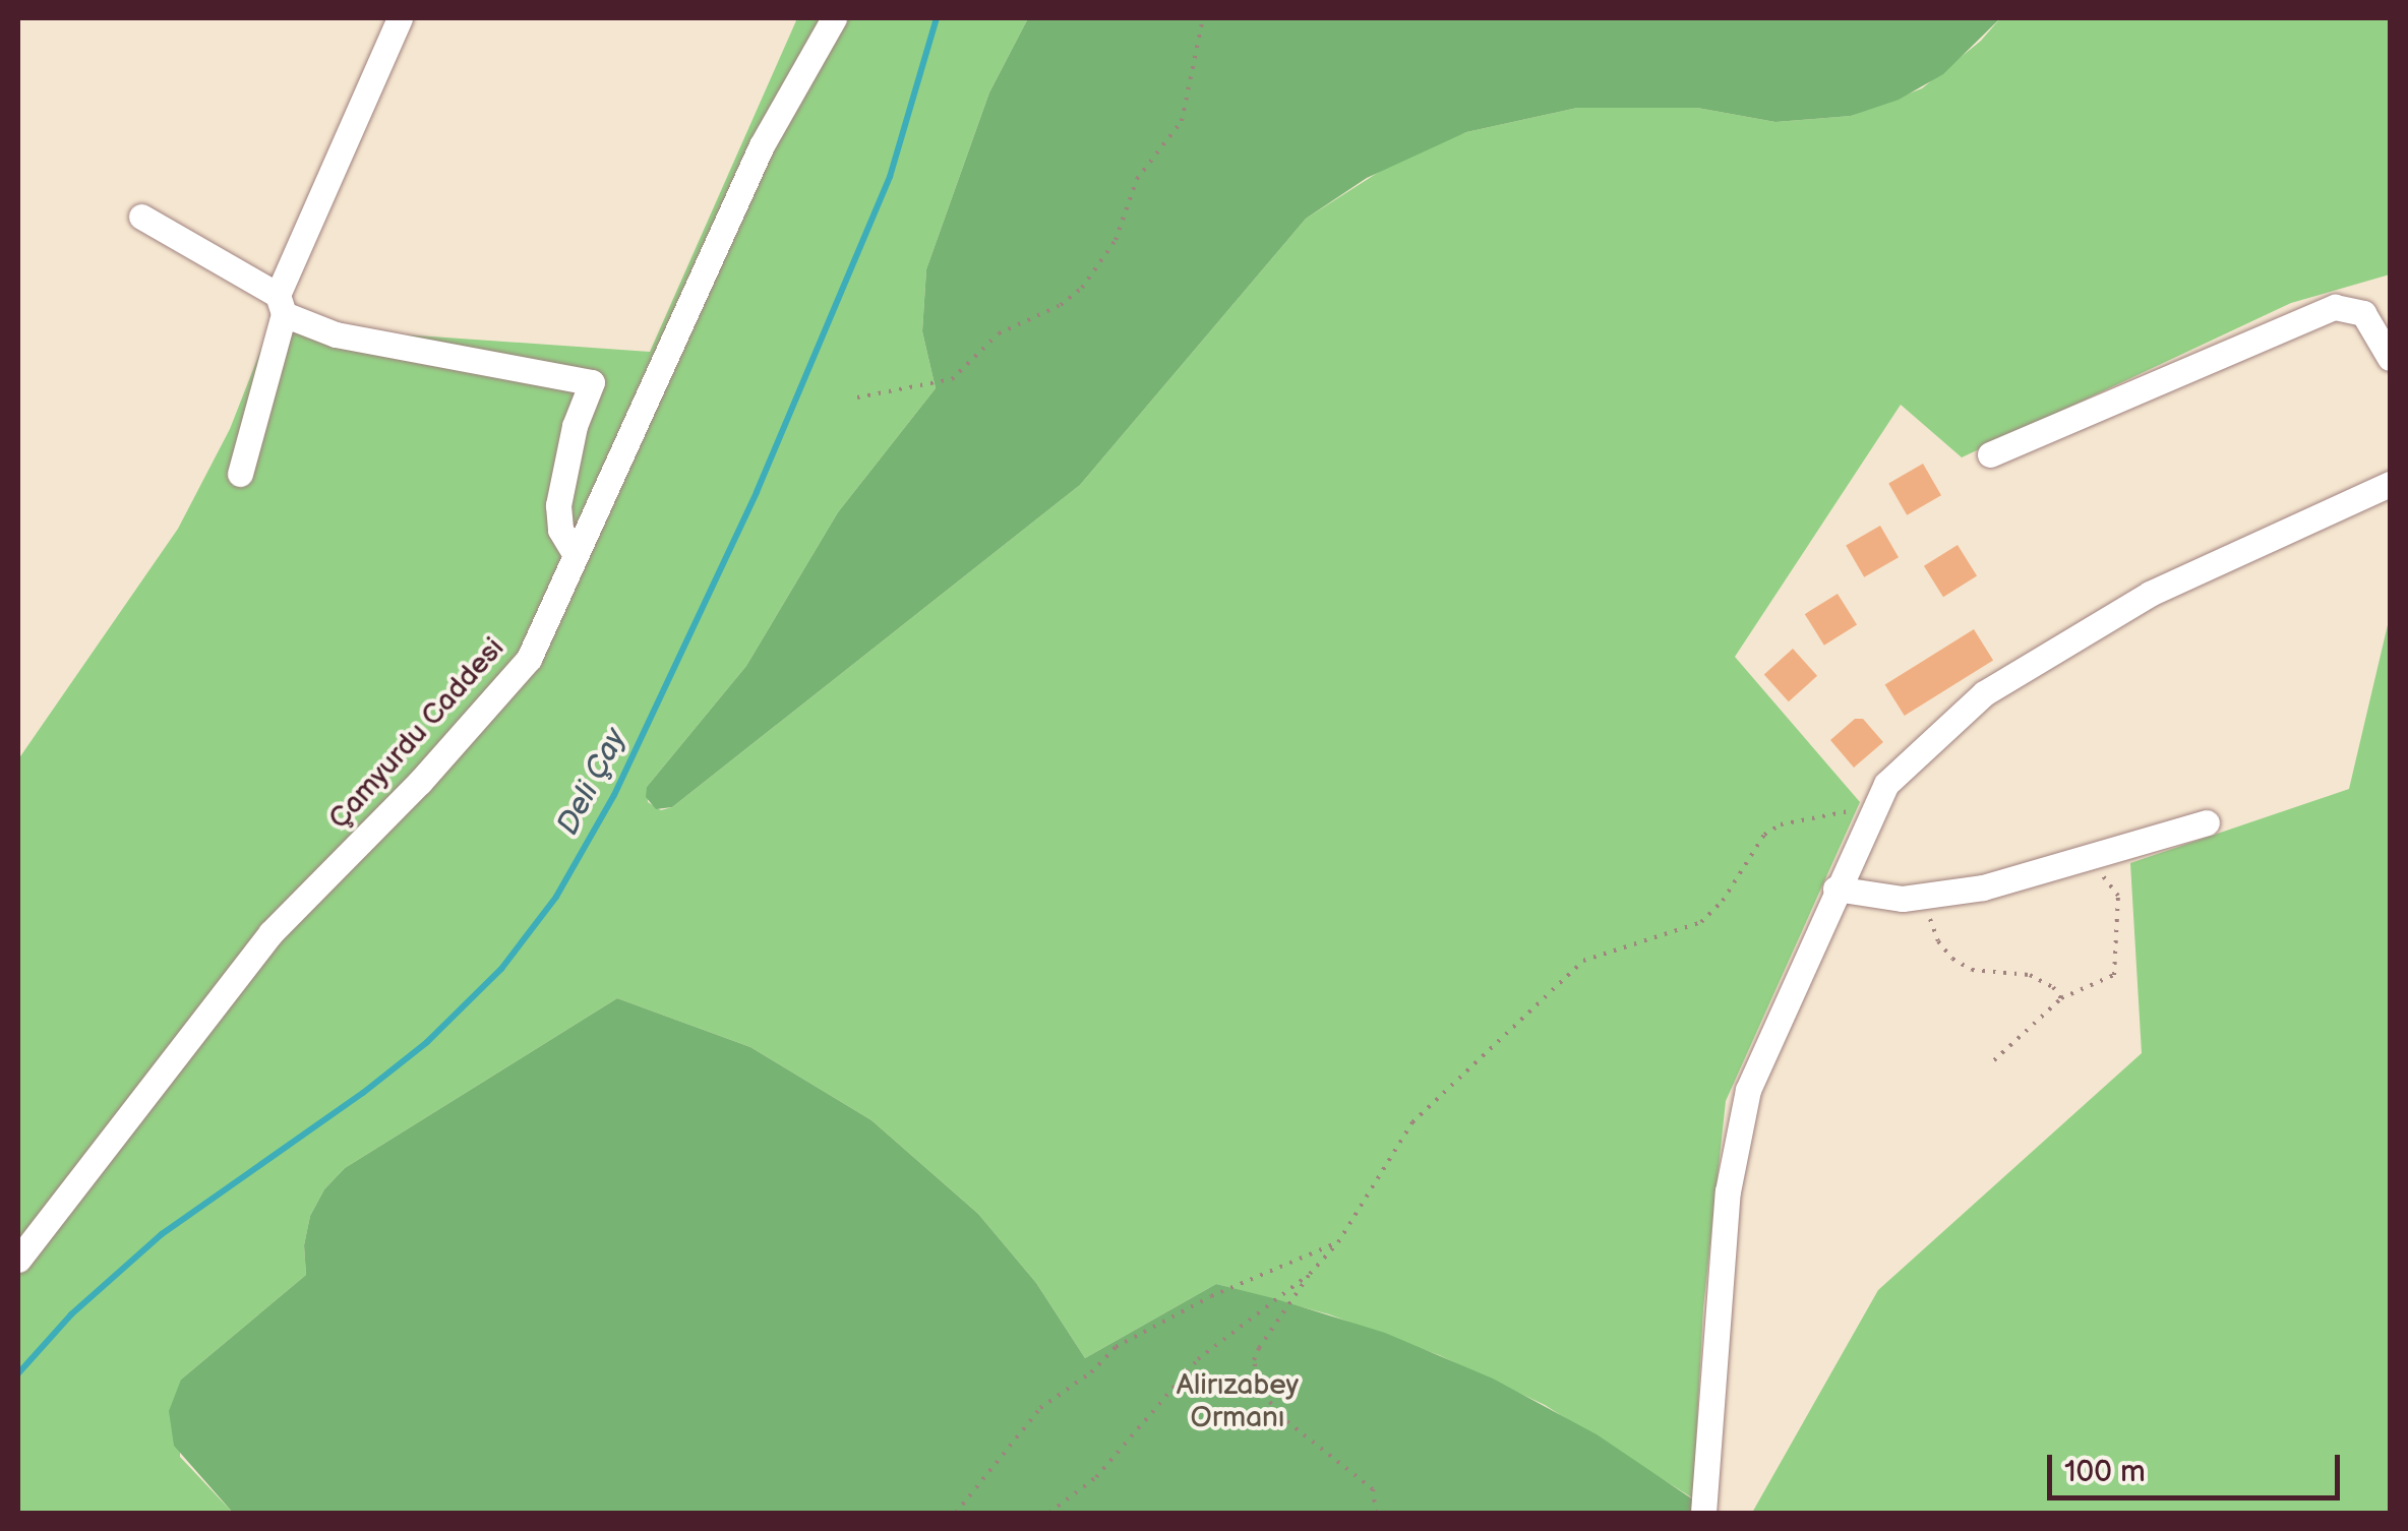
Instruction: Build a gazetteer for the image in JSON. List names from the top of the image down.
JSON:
{
  "streets": {
    "street": ["Çamyurdu Caddesi"]
  },
  "water": ["Deli Çay"],
  "parks": ["Alirızabey Ormanı"],
  "scale_bar": "100 m"
}
